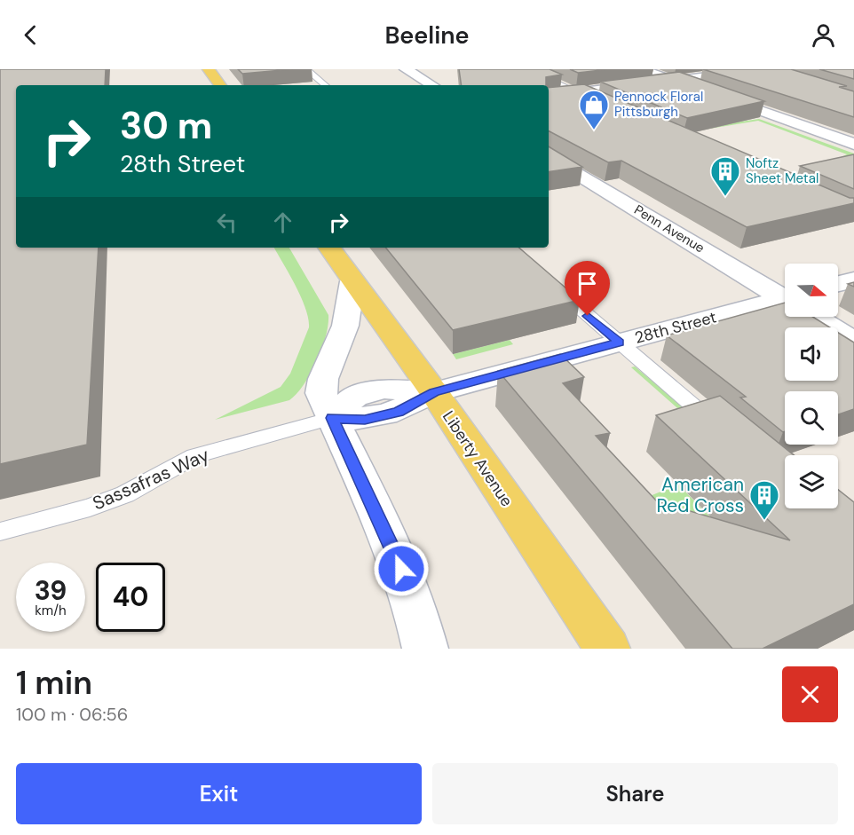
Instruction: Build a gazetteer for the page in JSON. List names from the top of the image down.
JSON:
{
  "streets": {
    "main road": ["Liberty Avenue"],
    "street": ["Penn Avenue", "28th Street"],
    "lane": ["Sassafras Way"]
  },
  "crossings": [
    ["28th Street", "Liberty Avenue"],
    ["28th Street", "Sassafras Way"]
  ],
  "places": {
    "shop": ["Pennock Floral Pittsburgh"],
    "building": ["Noftz Sheet Metal", "American Red Cross"]
  },
  "north": "right",
  "page": {
    "header": "Beeline",
    "turn": ["30 m", "28th Street"],
    "speed": "39 km/h",
    "limit": "40",
    "heading": ["1 min", "100 m · 06:56"],
    "buttons": ["Exit", "Share"]
  }
}
